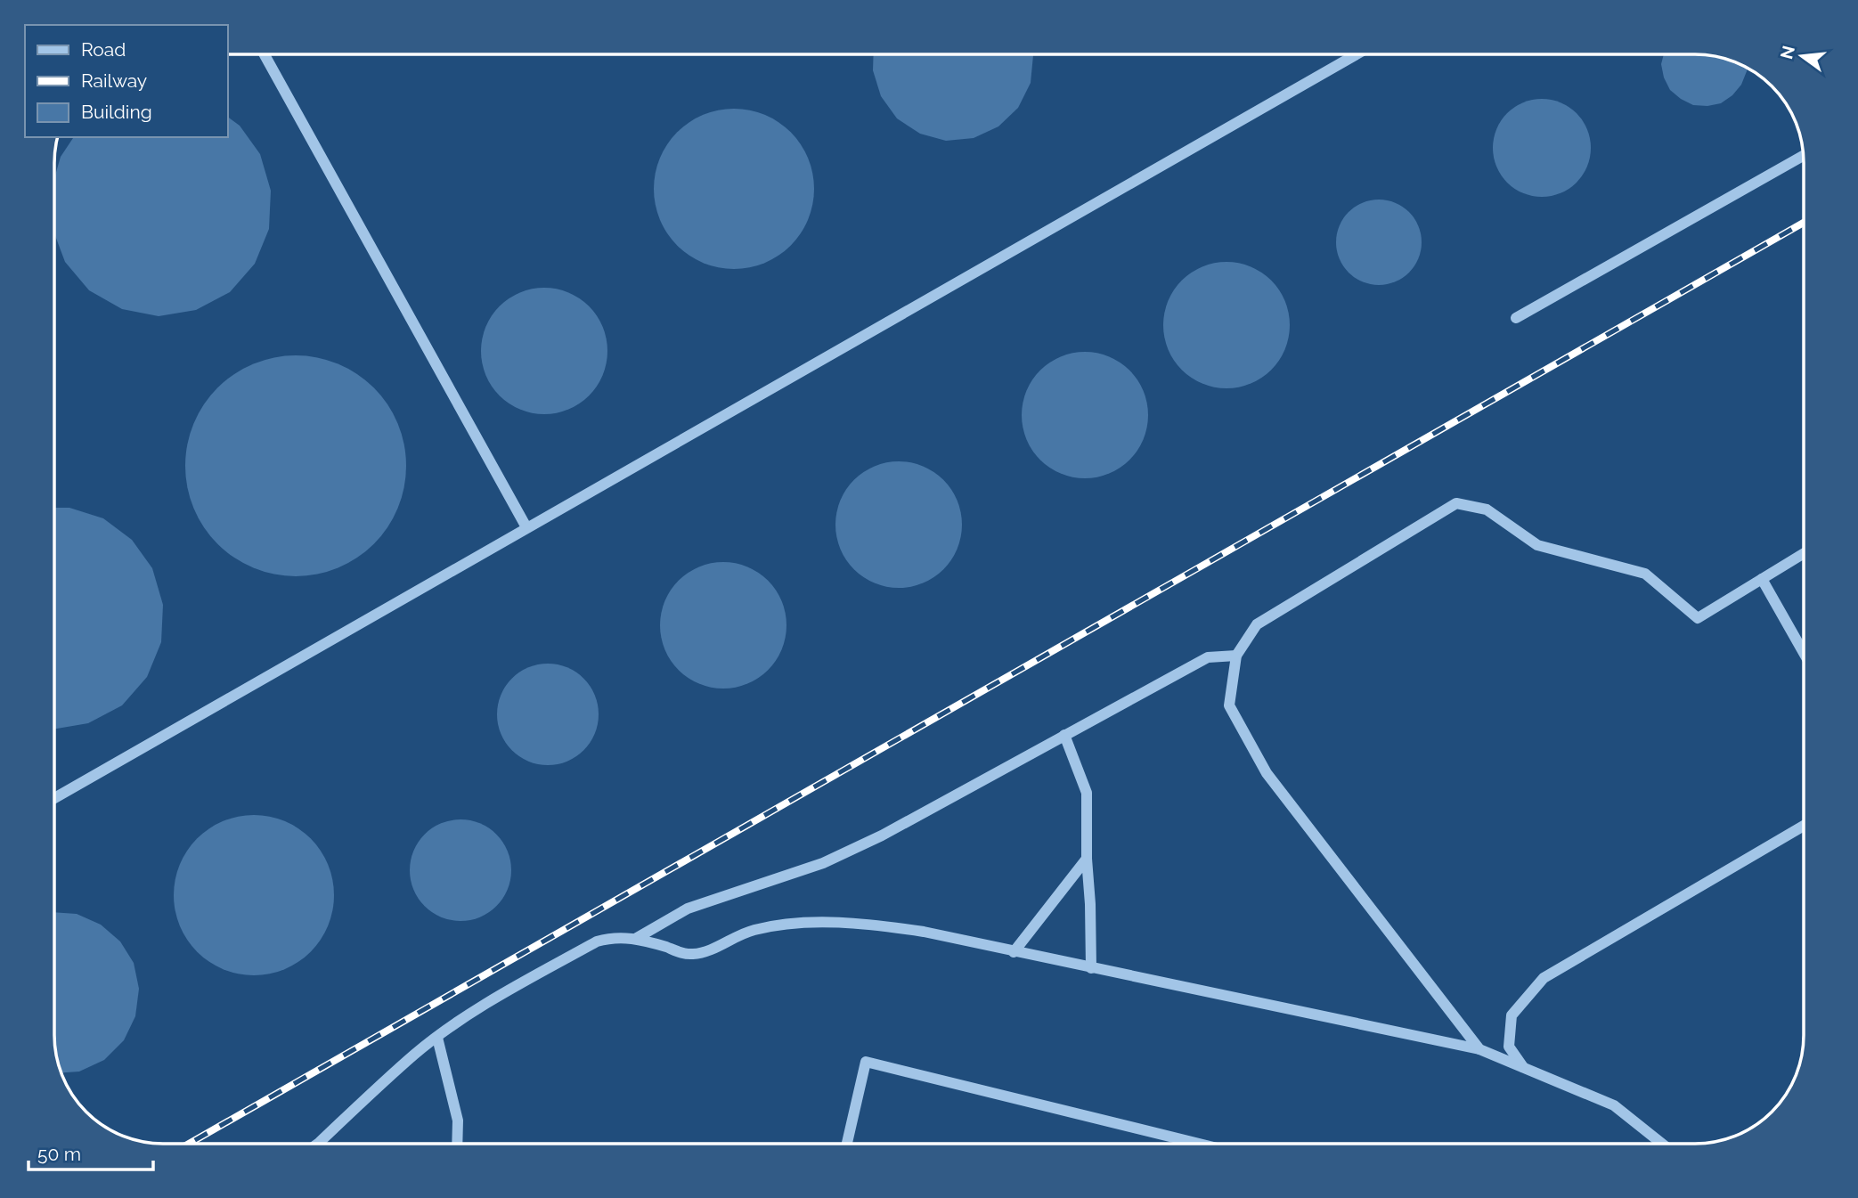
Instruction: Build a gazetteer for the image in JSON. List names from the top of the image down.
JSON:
{
  "legend": ["Road", "Railway", "Building"],
  "scale_bar": "50 m",
  "north": "left"
}
